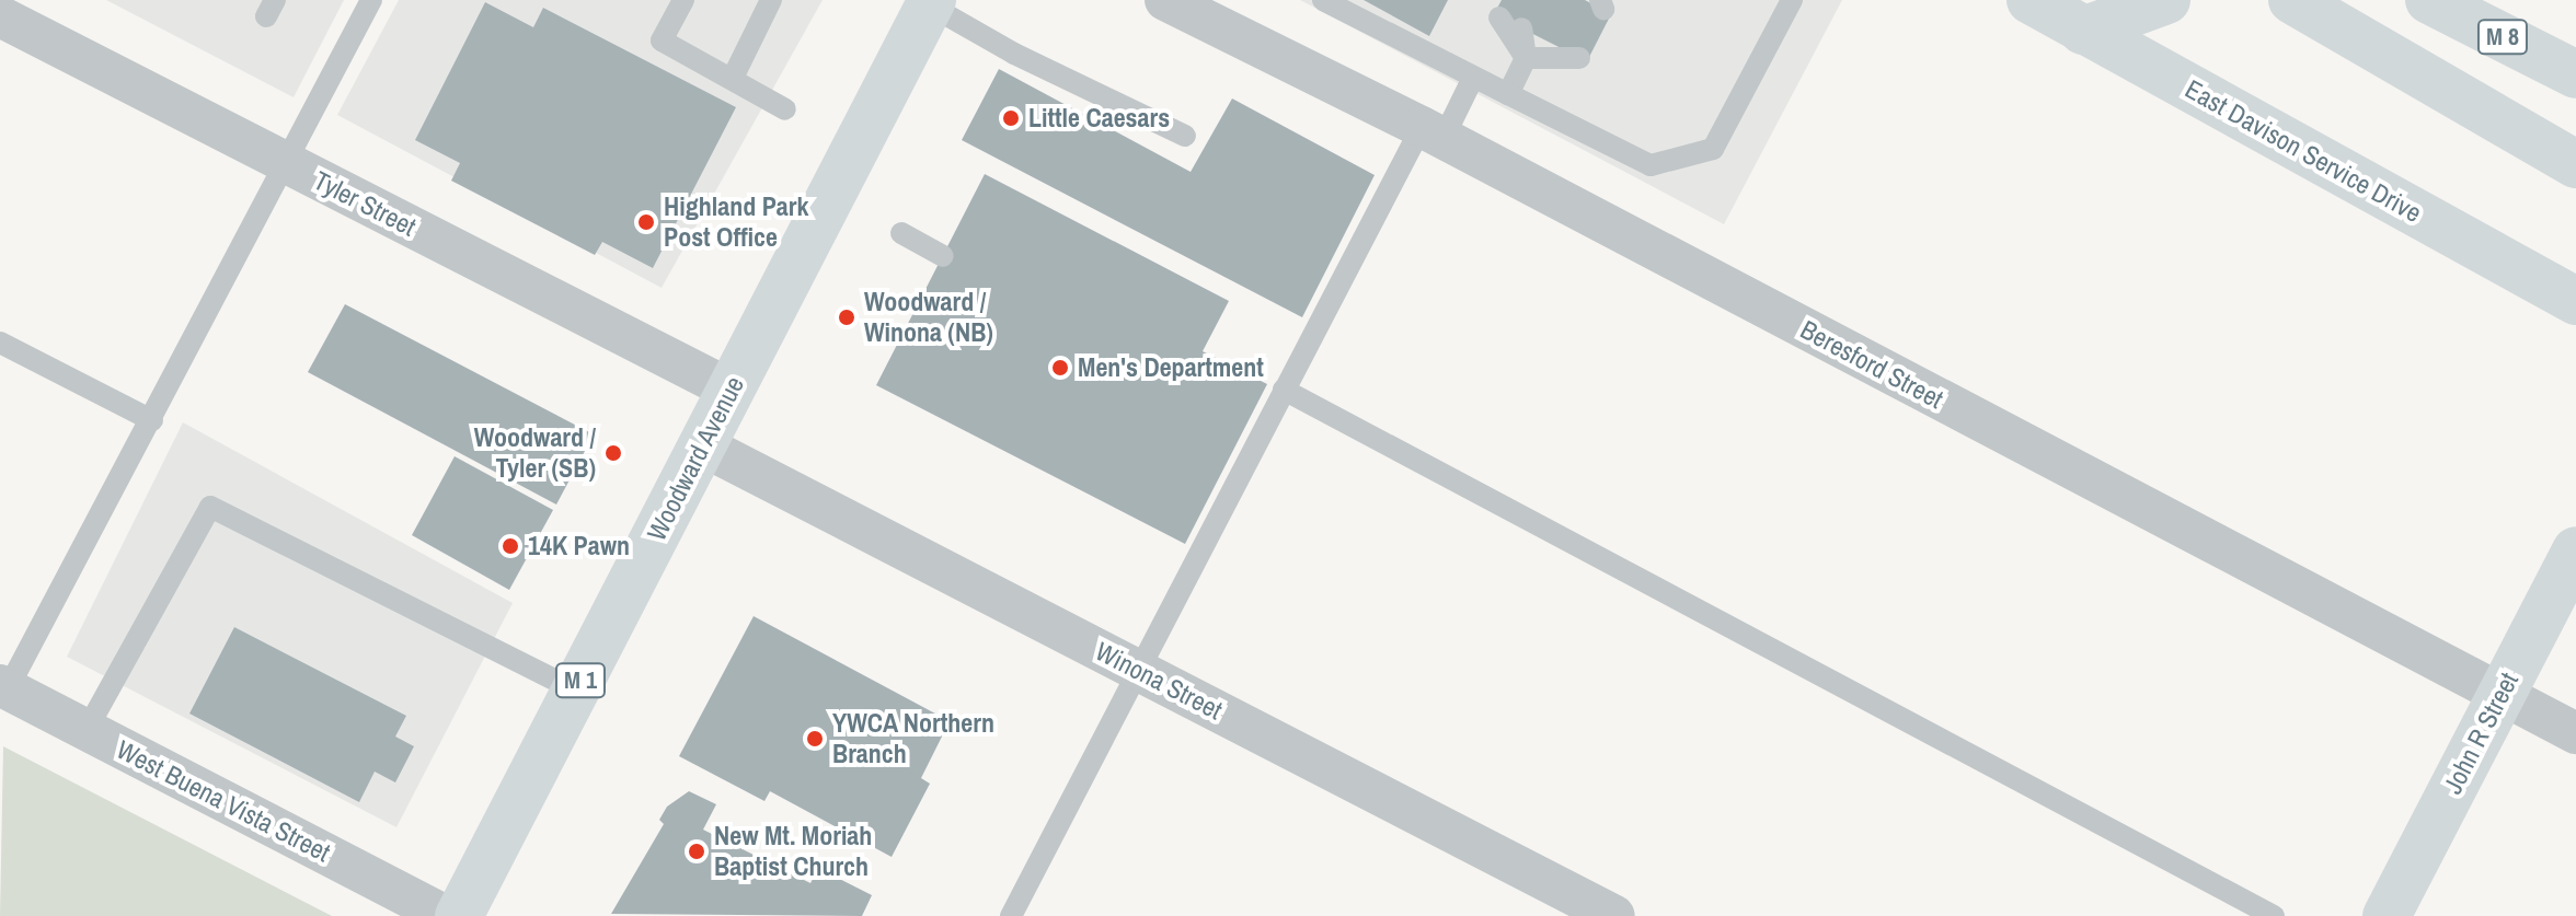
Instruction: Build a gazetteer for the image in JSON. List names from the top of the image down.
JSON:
{
  "streets": {
    "main road": [
      "M 8",
      "East Davison Service Drive",
      "Woodward Avenue",
      "M 1",
      "John R Street"
    ],
    "street": [
      "Tyler Street",
      "Beresford Street",
      "Winona Street",
      "West Buena Vista Street"
    ]
  },
  "crossings": [
    ["Tyler Street", "Woodward Avenue"],
    ["Beresford Street", "John R Street"],
    ["Woodward Avenue", "Winona Street"]
  ],
  "places": [
    "Little Caesars",
    "Highland Park Post Office",
    "Woodward / Winona (NB)",
    "Men's Department",
    "Woodward / Tyler (SB)",
    "14K Pawn",
    "YWCA Northern Branch",
    "New Mt. Moriah Baptist Church"
  ]
}
